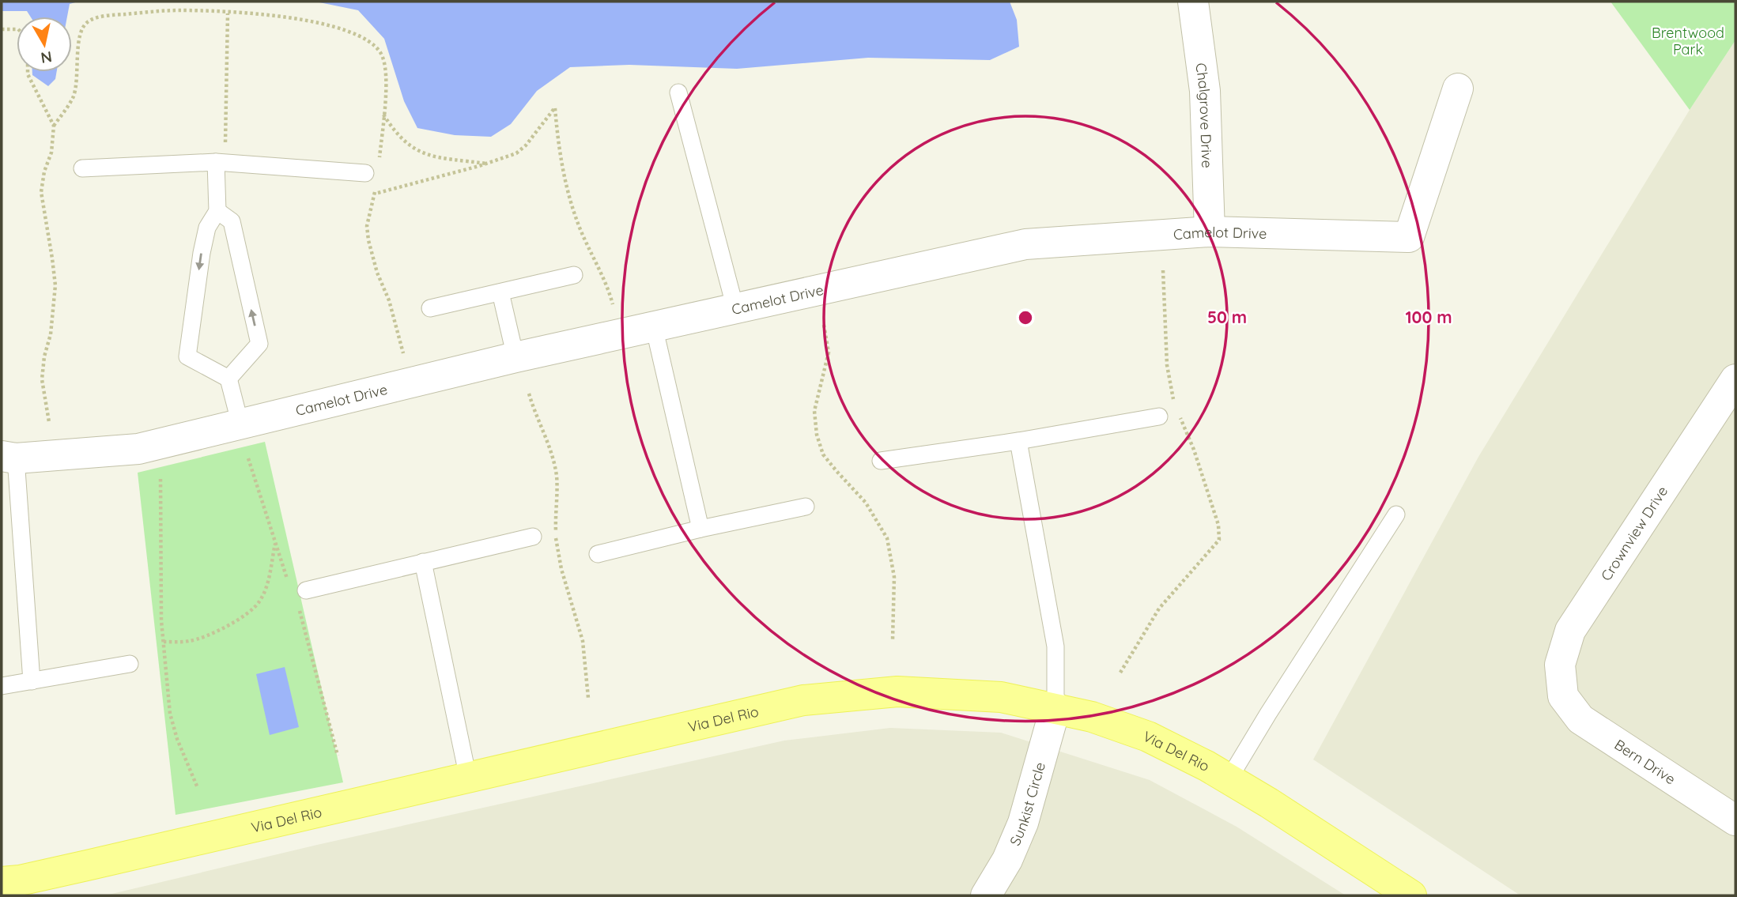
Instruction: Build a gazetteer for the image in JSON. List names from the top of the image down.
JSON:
{
  "streets": {
    "main road": ["Via Del Rio"],
    "street": [
      "Chalgrove Drive",
      "Camelot Drive",
      "Crownview Drive",
      "Bern Drive",
      "Sunkist Circle"
    ]
  },
  "crossings": [
    ["Chalgrove Drive", "Camelot Drive"],
    ["Crownview Drive", "Bern Drive"],
    ["Via Del Rio", "Sunkist Circle"]
  ],
  "parks": ["Brentwood Park"],
  "north": "bottom",
  "rings": ["50 m", "100 m"]
}
